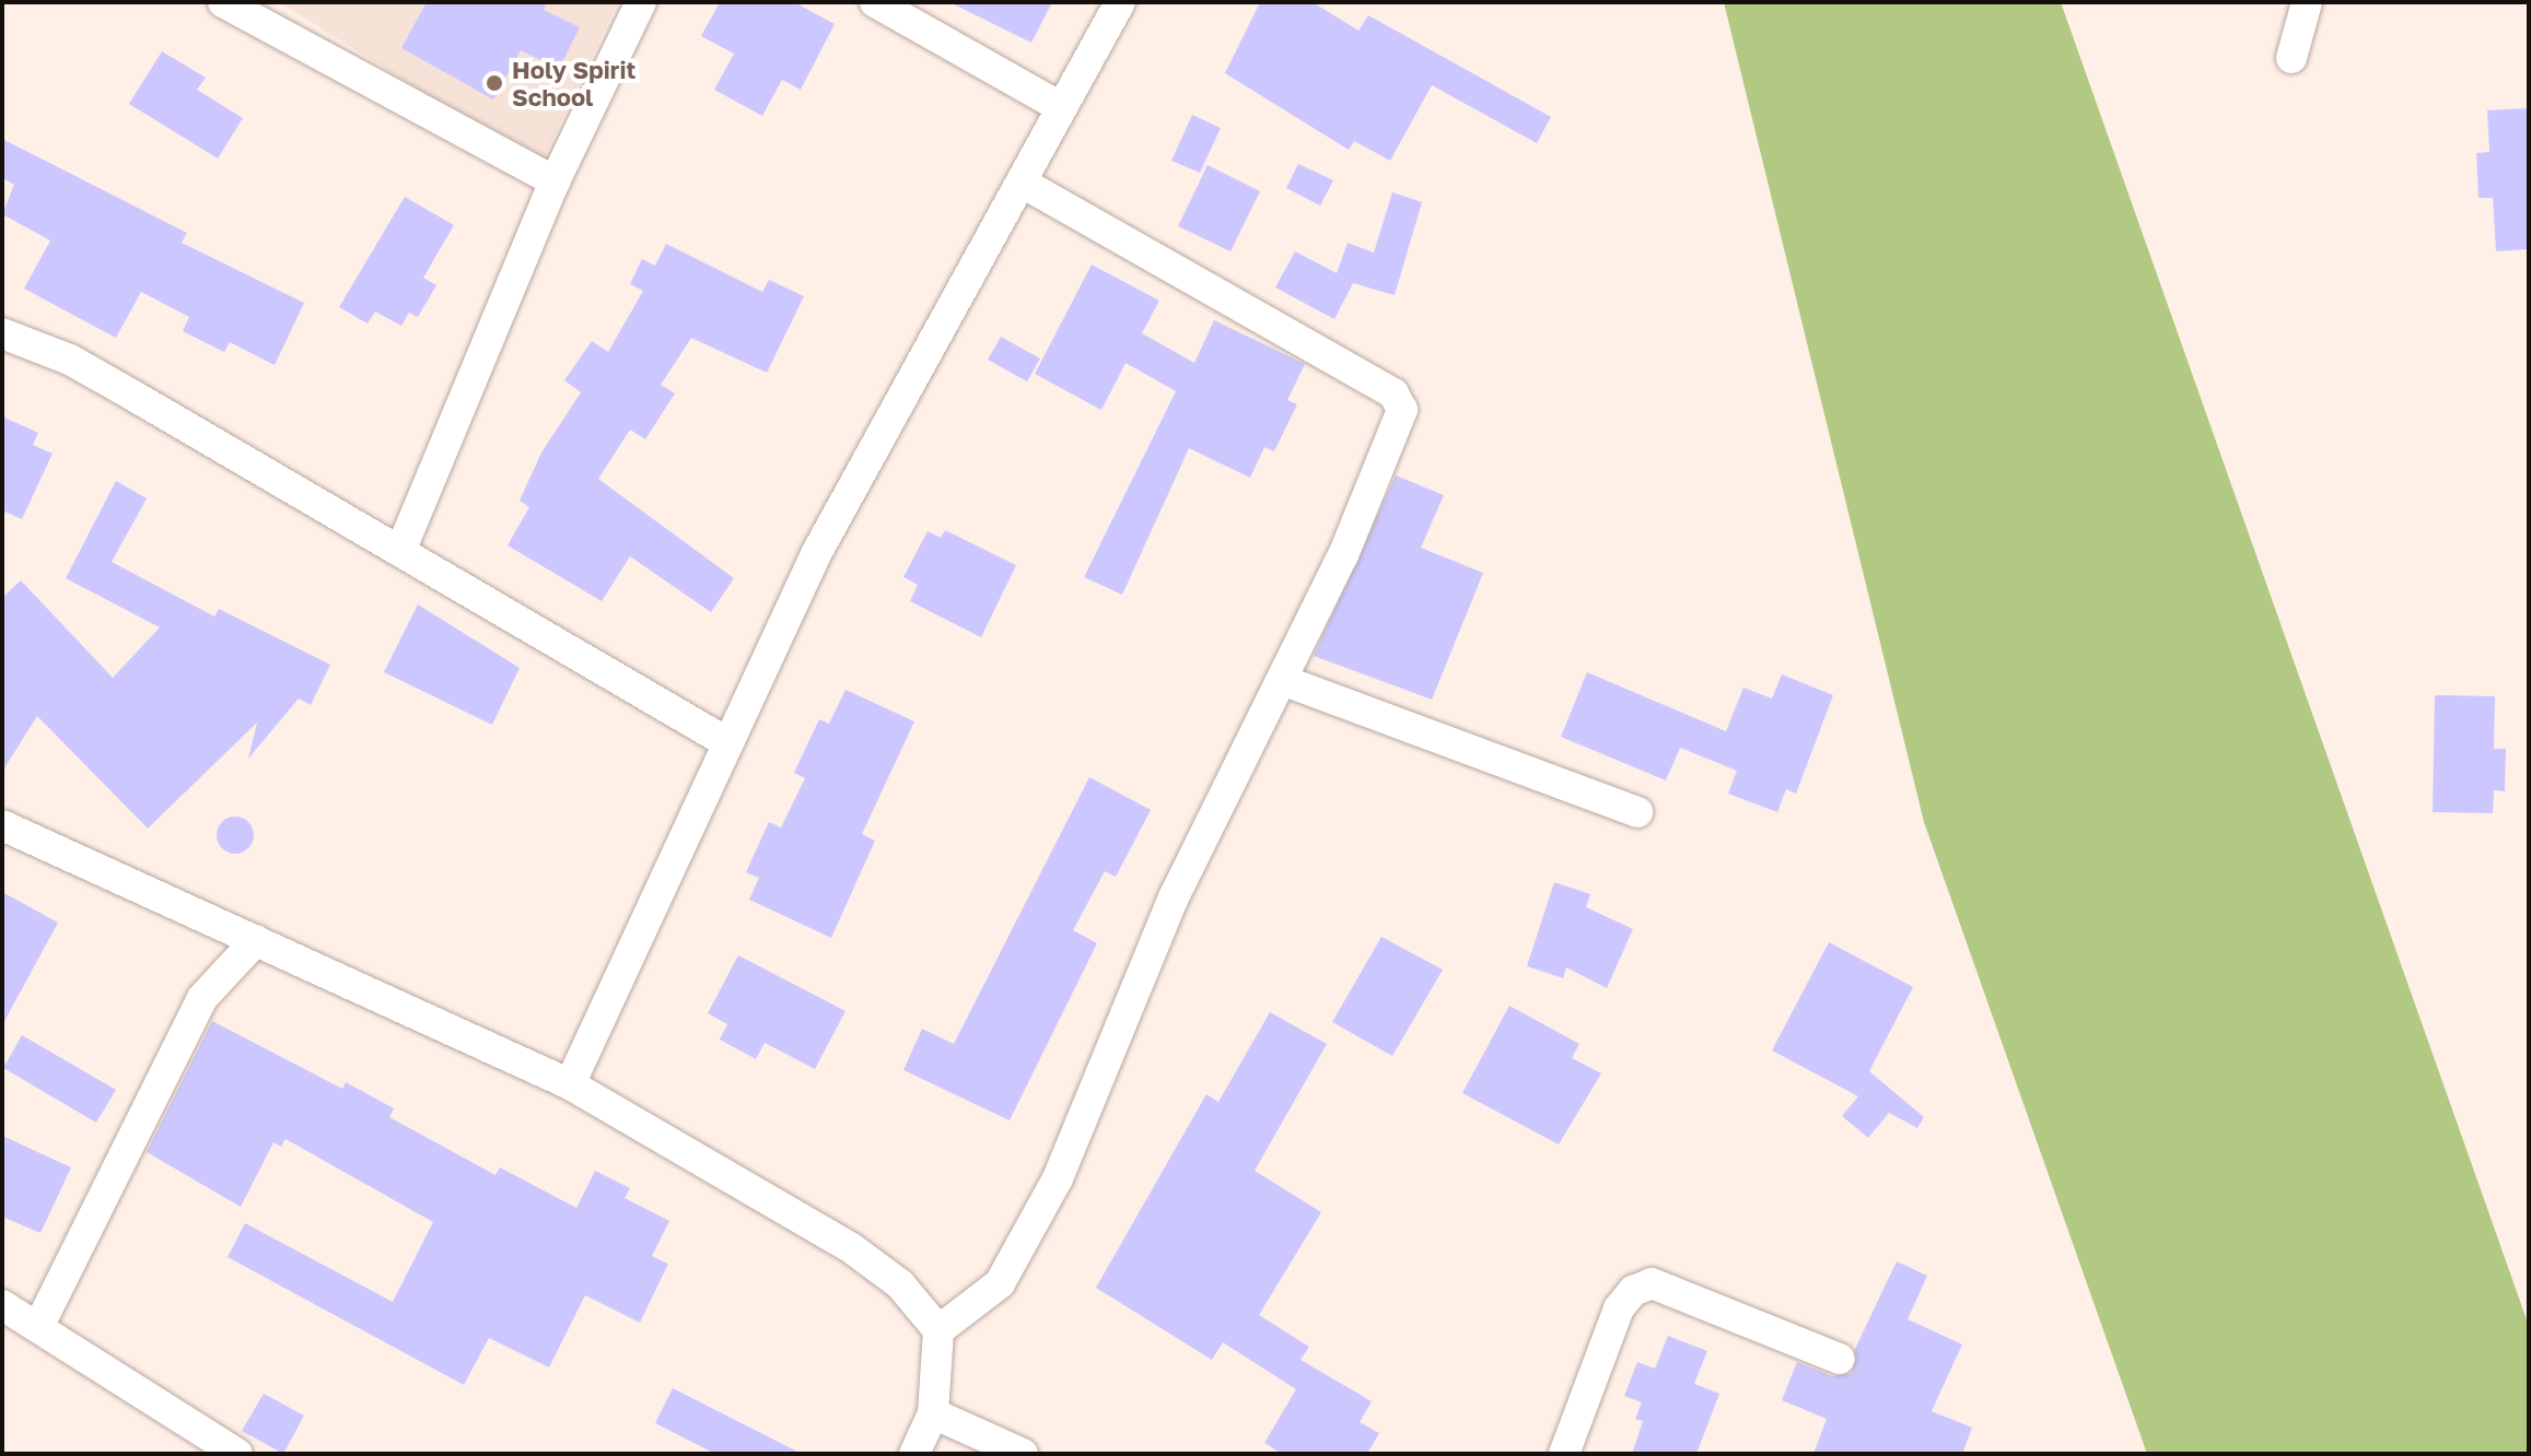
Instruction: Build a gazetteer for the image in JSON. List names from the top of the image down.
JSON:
{
  "places": ["Holy Spirit School"]
}
